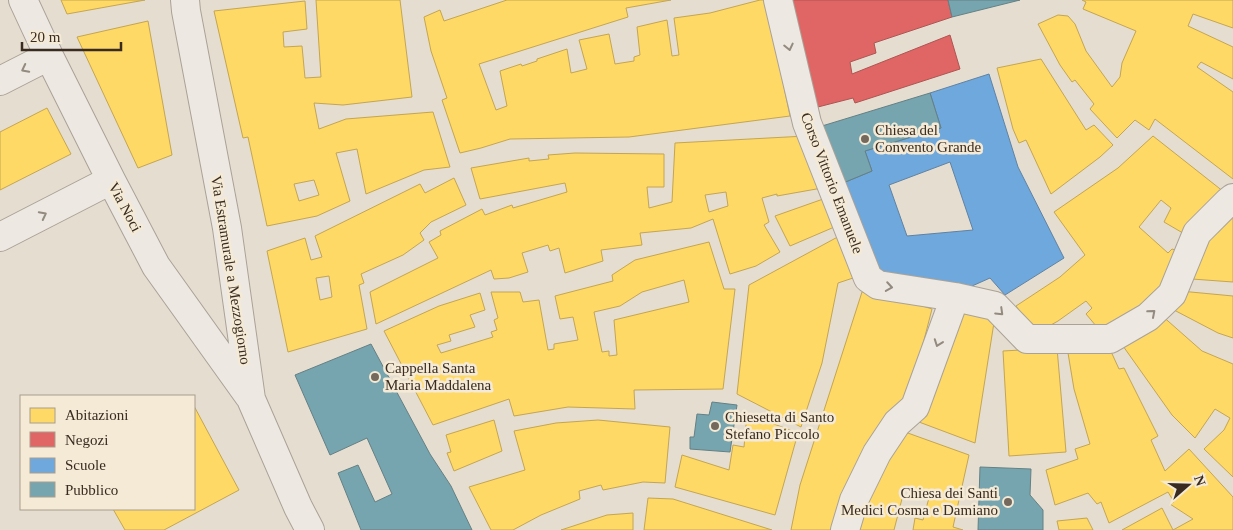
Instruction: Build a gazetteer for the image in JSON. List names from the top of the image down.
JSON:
{
  "streets": {
    "street": ["Corso Vittorio Emanuele", "Via Noci", "Via Estramurale a Mezzogiorno"]
  },
  "crossings": [
    ["Via Noci", "Via Estramurale a Mezzogiorno"]
  ],
  "places": [
    "Chiesa del Convento Grande",
    "Cappella Santa Maria Maddalena",
    "Chiesetta di Santo Stefano Piccolo",
    "Chiesa dei Santi Medici Cosma e Damiano"
  ],
  "legend": [
    "Abitazioni",
    "Negozi",
    "Scuole",
    "Pubblico"
  ],
  "scale_bar": "20 m",
  "north": "right"
}
